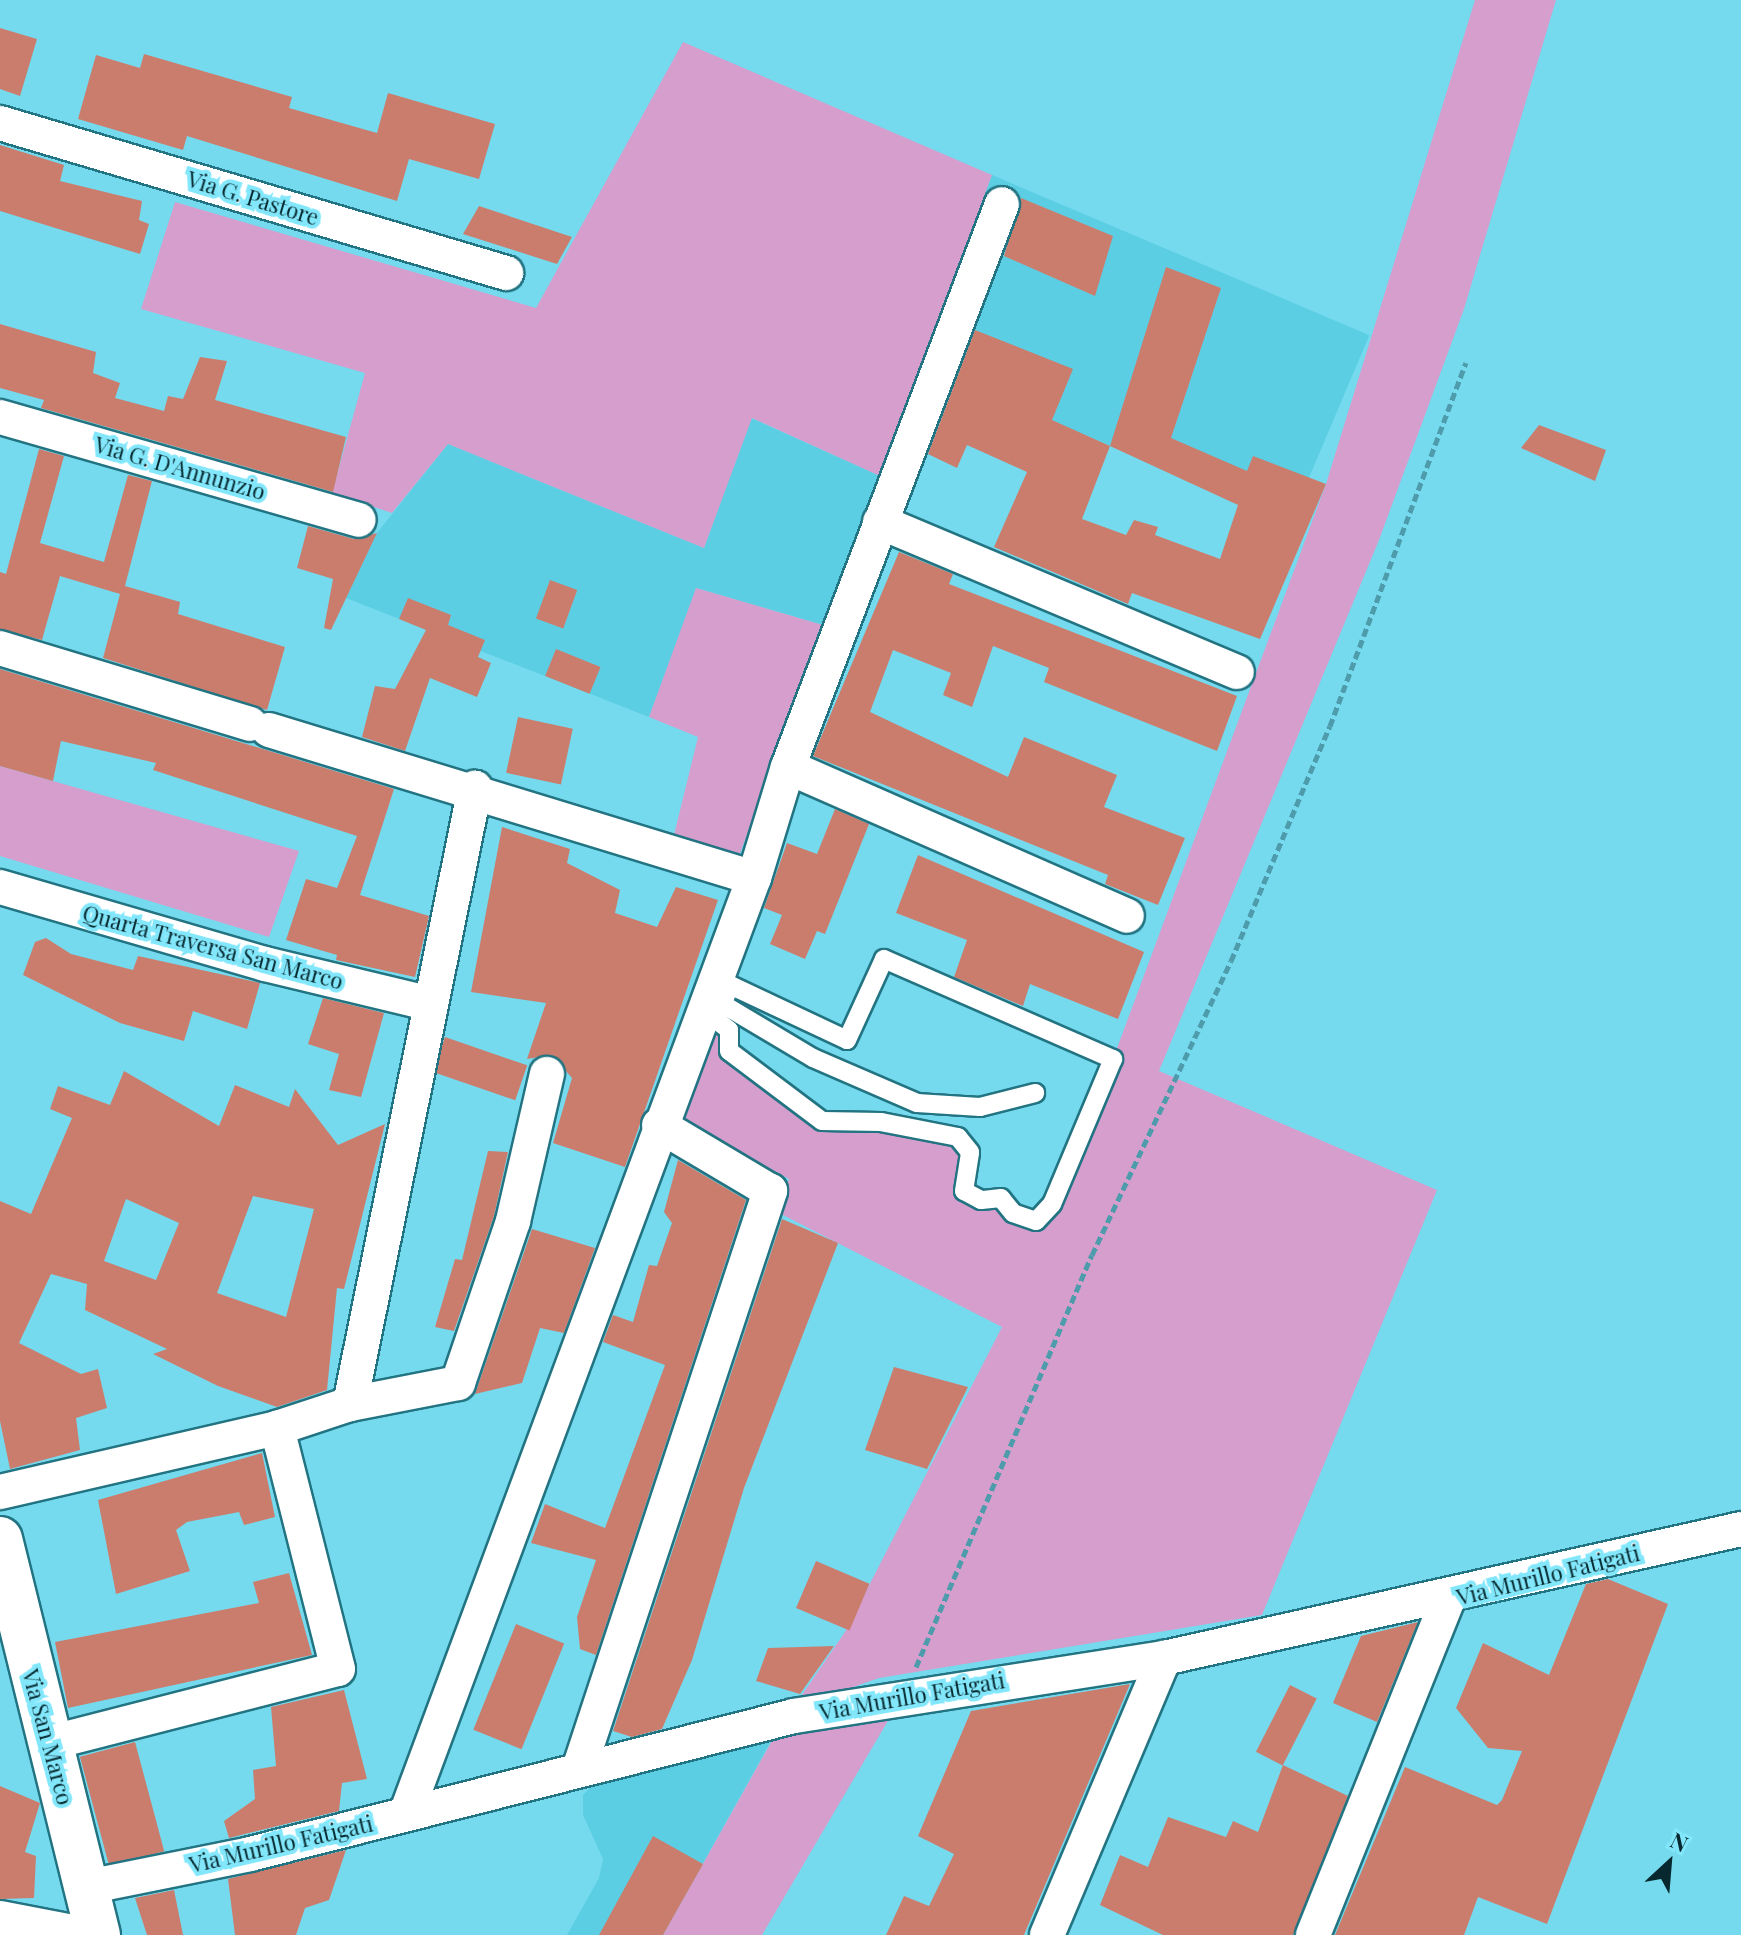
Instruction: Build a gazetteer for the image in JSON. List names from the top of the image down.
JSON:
{
  "streets": {
    "main road": ["Via San Marco"],
    "street": [
      "Via G. Pastore",
      "Via G. D'Annunzio",
      "Quarta Traversa San Marco",
      "Via Murillo Fatigati"
    ]
  },
  "crossings": [
    ["Via Murillo Fatigati", "Via San Marco"]
  ],
  "north": "top right"
}
